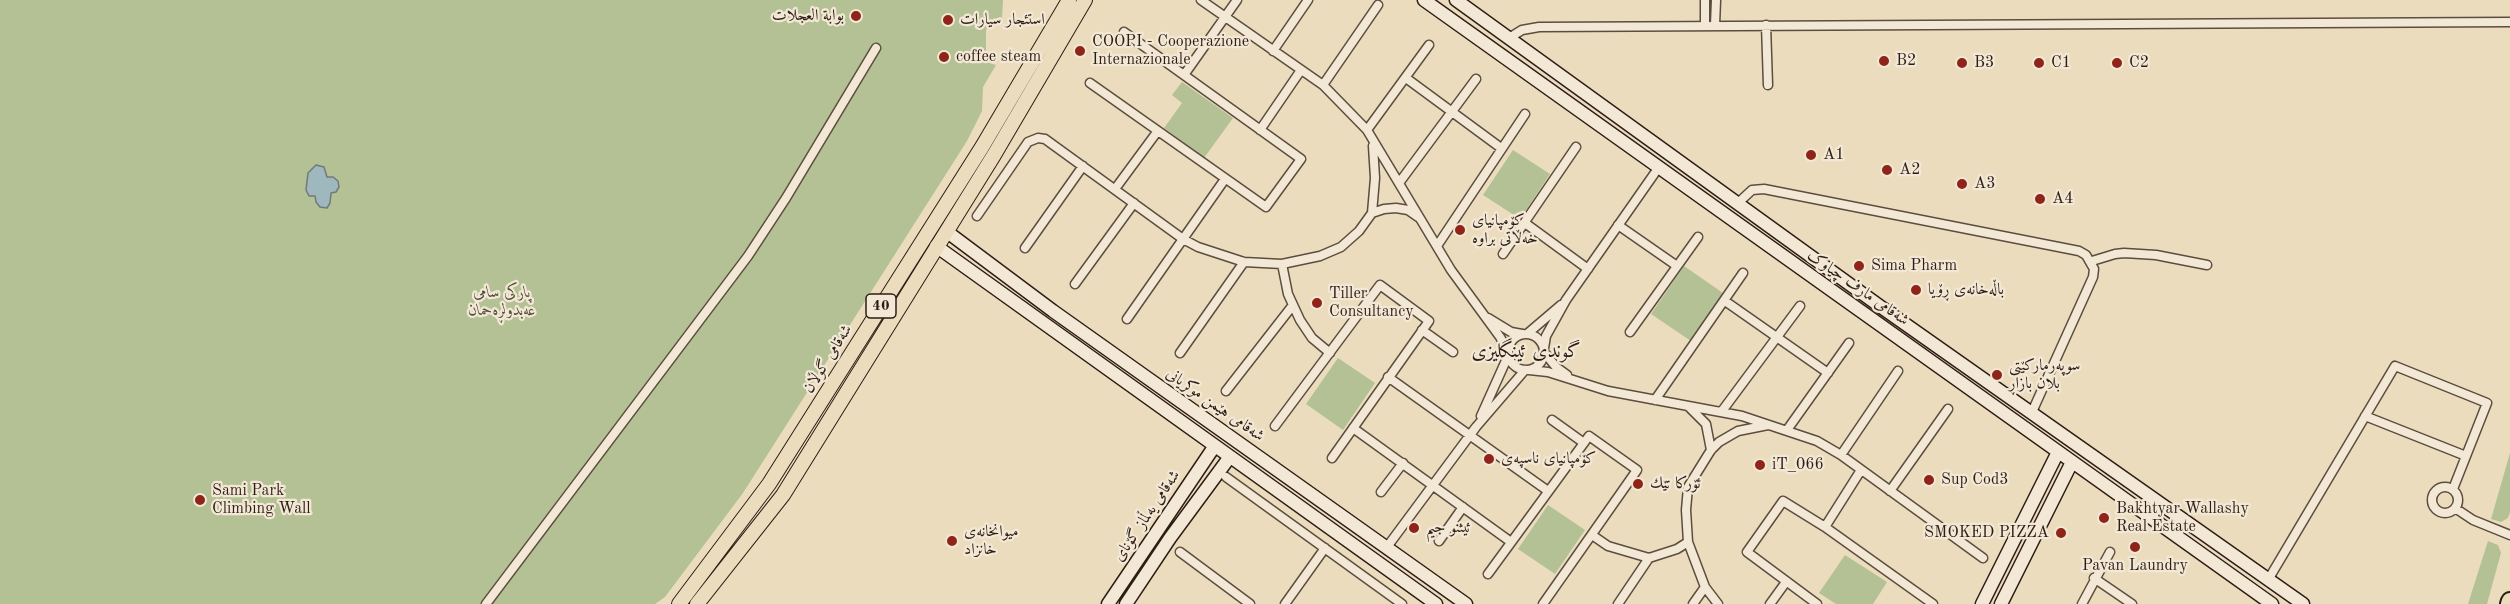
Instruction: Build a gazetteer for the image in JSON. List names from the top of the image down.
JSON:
{
  "streets": {
    "main road": ["40", "شەقامی گوڵان"],
    "street": ["شەقامی مارف چیاوک", "شەقامی هێمن موکریانی", "شەقامی یەڵماز گۆنای"]
  },
  "crossings": [
    ["شەقامی گوڵان", "شەقامی هێمن موکریانی"],
    ["شەقامی هێمن موکریانی", "شەقامی یەڵماز گۆنای"]
  ],
  "districts": ["گوندی ئینگلیزی"],
  "parks": ["پارکی سامی عەبدولڕەحمان"],
  "places": [
    "بوابة العجلات",
    "استئجار سيارات",
    "COOPI - Cooperazione Internazionale",
    "coffee steam",
    "B2",
    "B3",
    "C1",
    "C2",
    "A1",
    "A2",
    "A3",
    "A4",
    "کۆمپانیای خەڵاتی براوە",
    "Sima Pharm",
    "باڵەخانەی ڕۆیا",
    "Tiller Consultancy",
    "سوپەرمارکێتی بلان بازاڕ",
    "کۆمپانیای ناسپەی",
    "iT_066",
    "Sup Cod3",
    "ئۆركا تێك",
    "Sami Park Climbing Wall",
    "Bakhtyar Wallashy Real Estate",
    "ئيثنو جيم",
    "SMOKED PIZZA",
    "میوانخانەی خانزاد",
    "Pavan Laundry"
  ]
}
